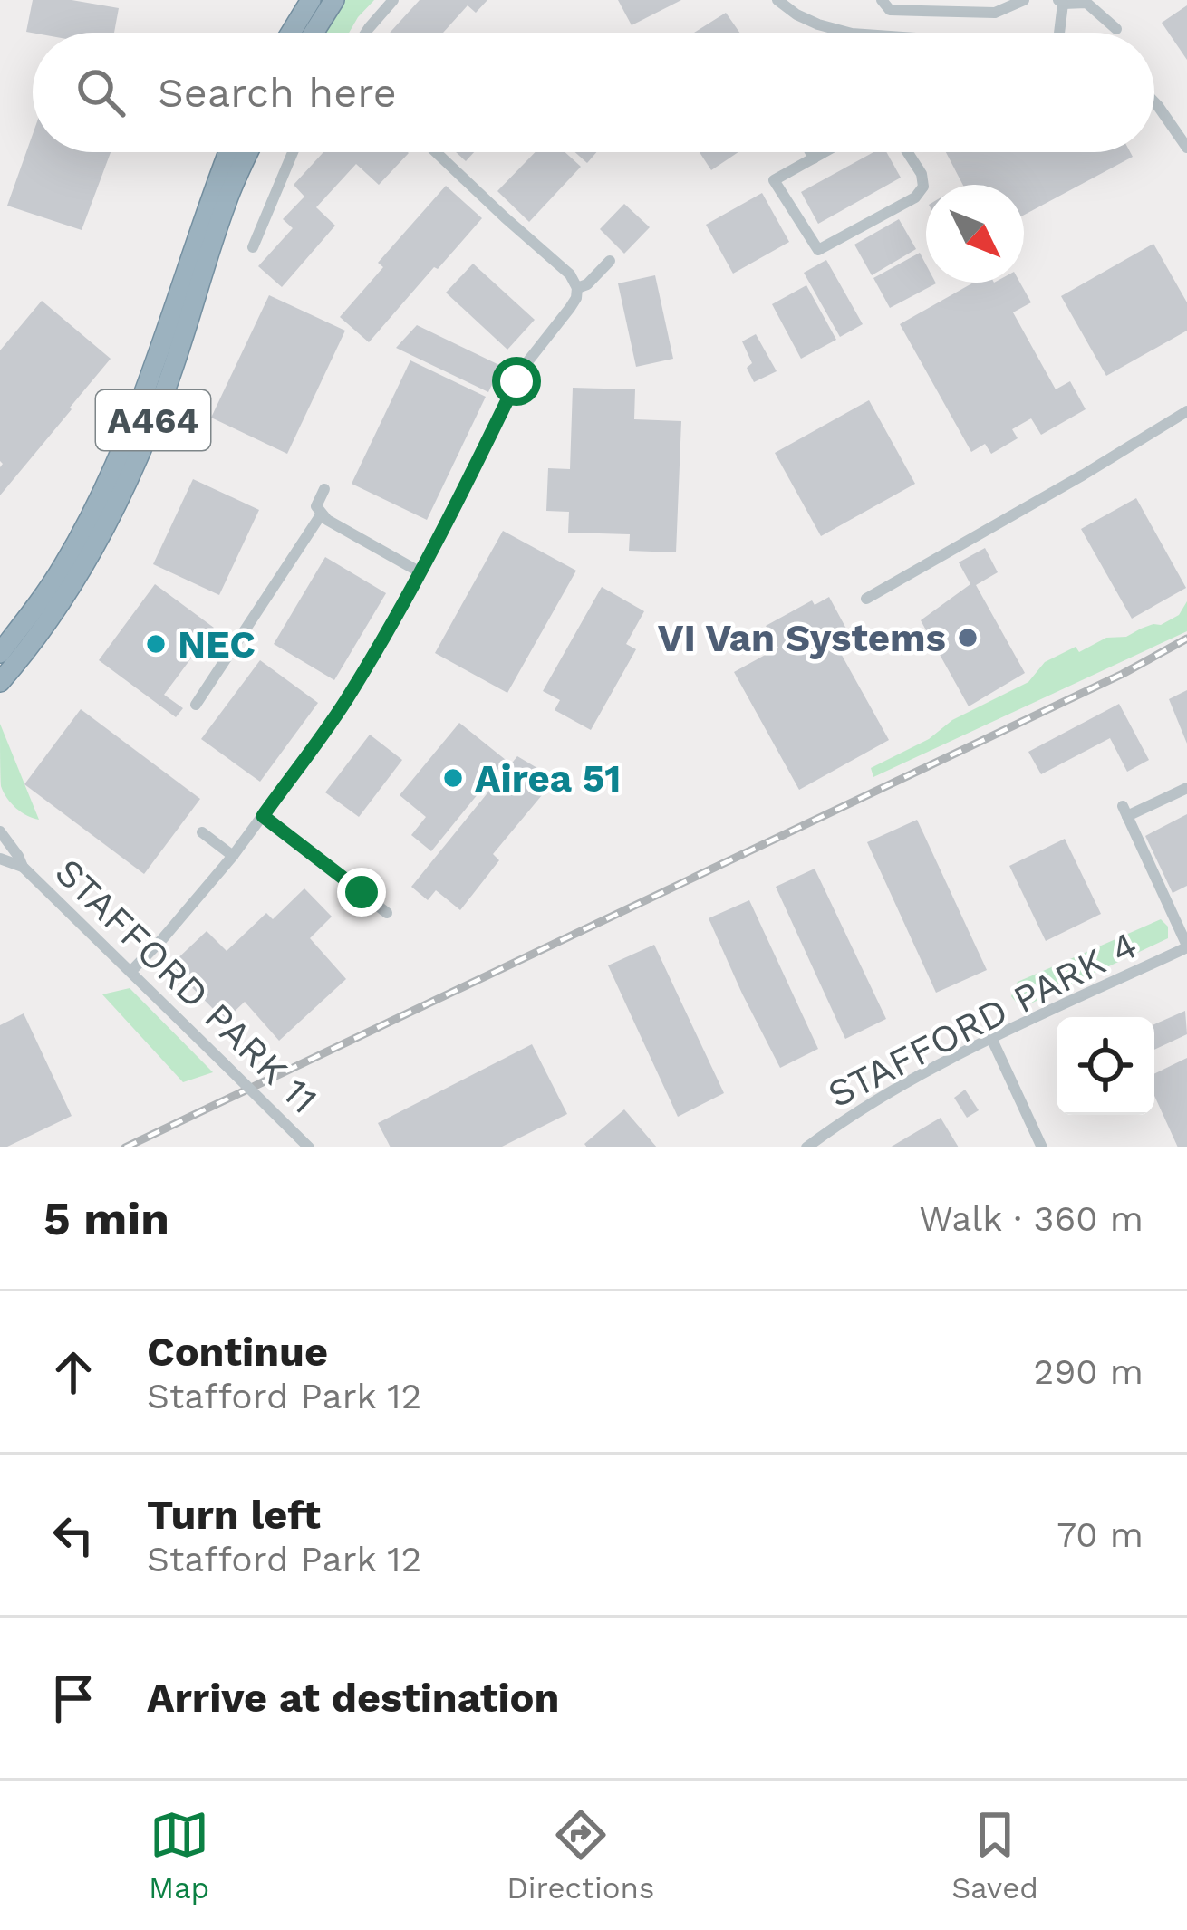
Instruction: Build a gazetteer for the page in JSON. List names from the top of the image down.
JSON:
{
  "streets": {
    "highway": ["A464"],
    "street": ["STAFFORD PARK 11", "STAFFORD PARK 4"]
  },
  "places": ["VI Van Systems", "NEC", "Airea 51"],
  "north": "bottom right",
  "page": {
    "search": "Search here",
    "heading": ["5 min", "Walk · 360 m"],
    "list": [
      ["Continue", "Stafford Park 12", "290 m"],
      ["Turn left", "Stafford Park 12", "70 m"],
      "Arrive at destination"
    ],
    "nav": ["Map", "Directions", "Saved"]
  }
}
